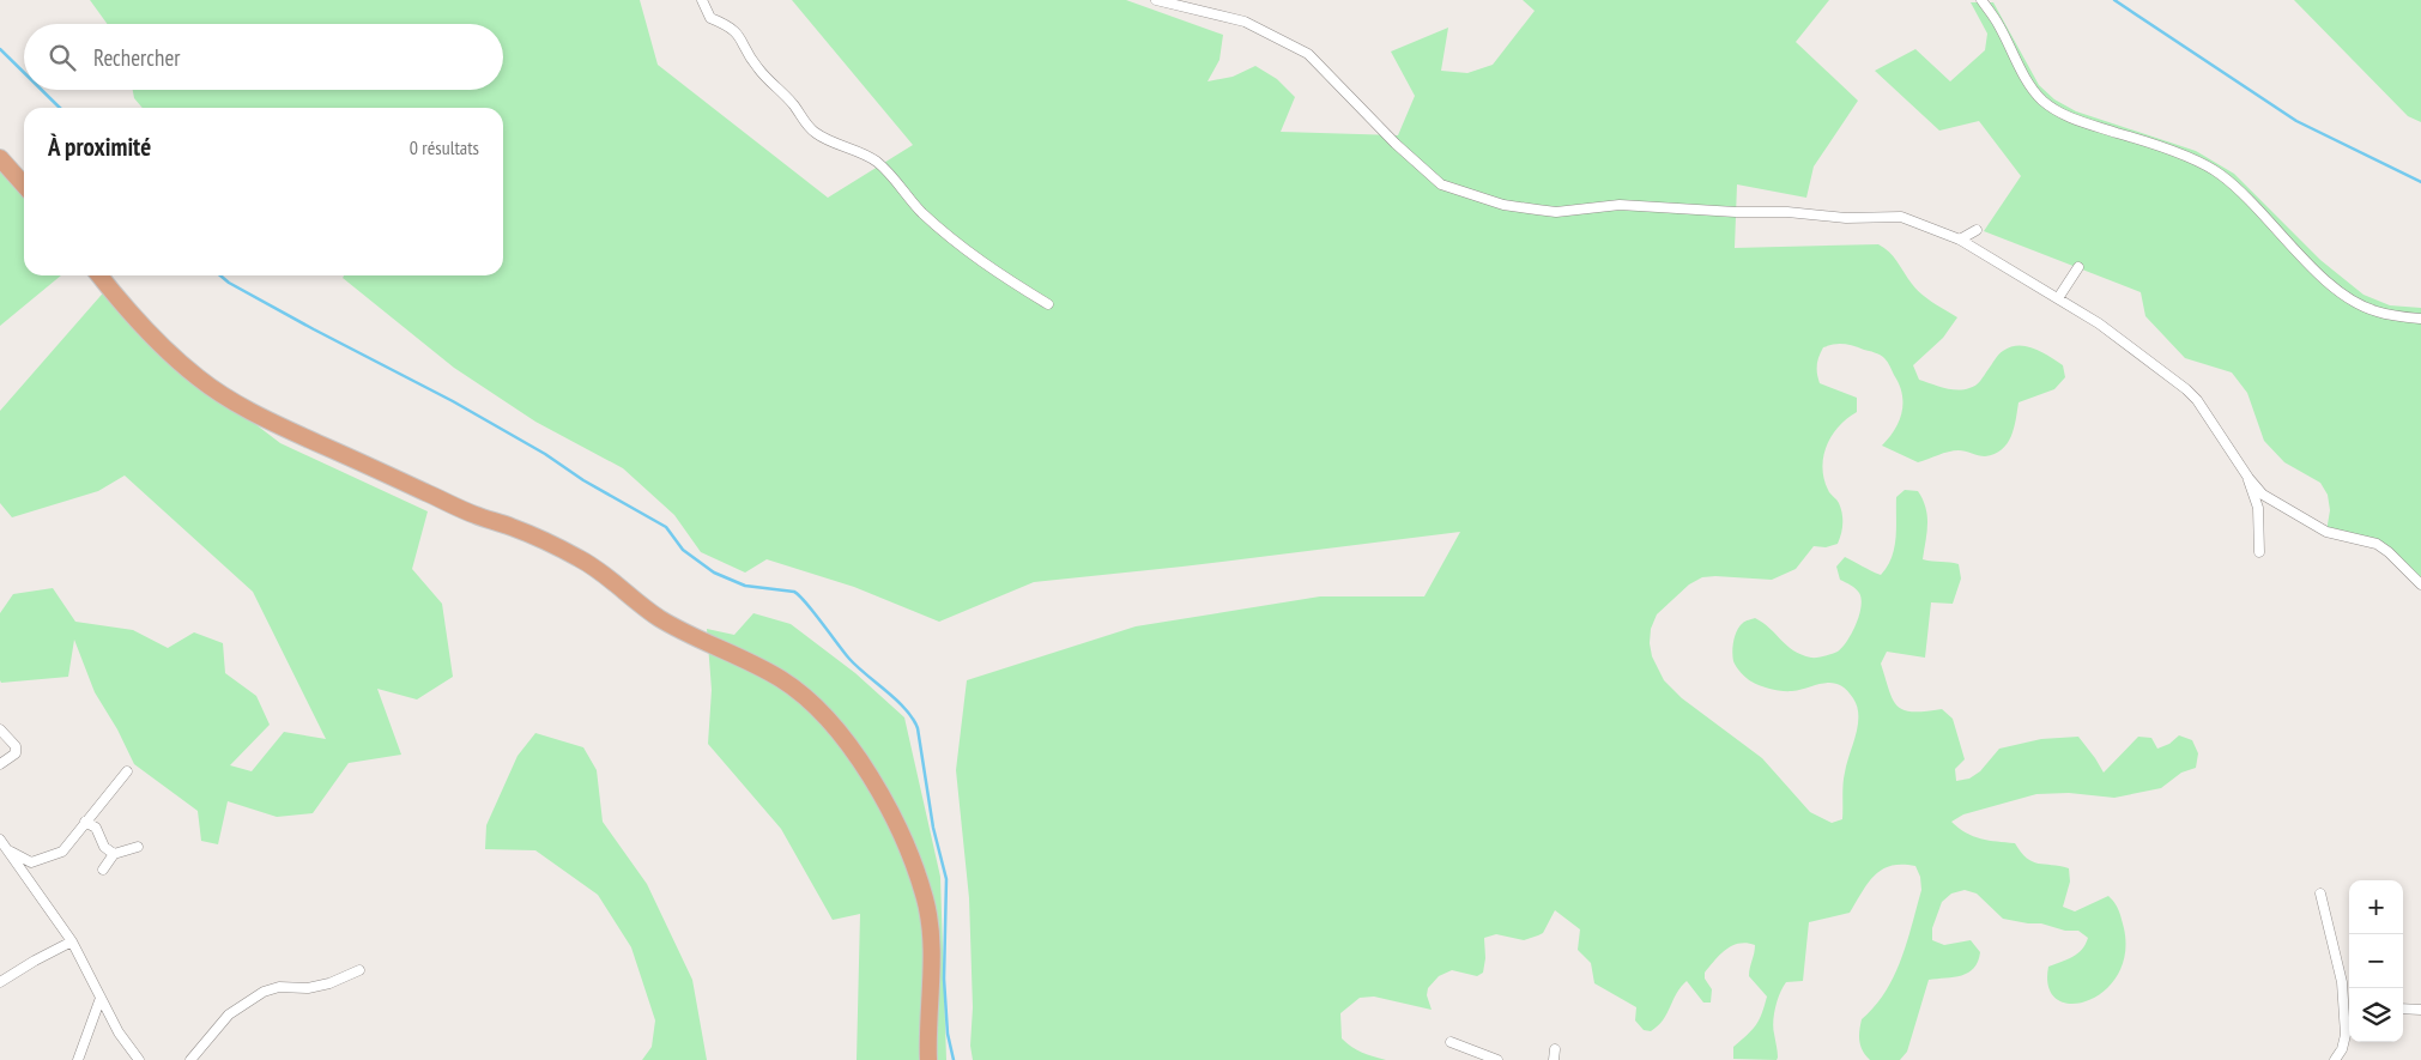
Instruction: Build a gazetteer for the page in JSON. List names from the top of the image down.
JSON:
{
  "page": {
    "search": "Rechercher",
    "heading": ["À proximité", "0 résultats"],
    "map_buttons": ["+", "−"]
  }
}
